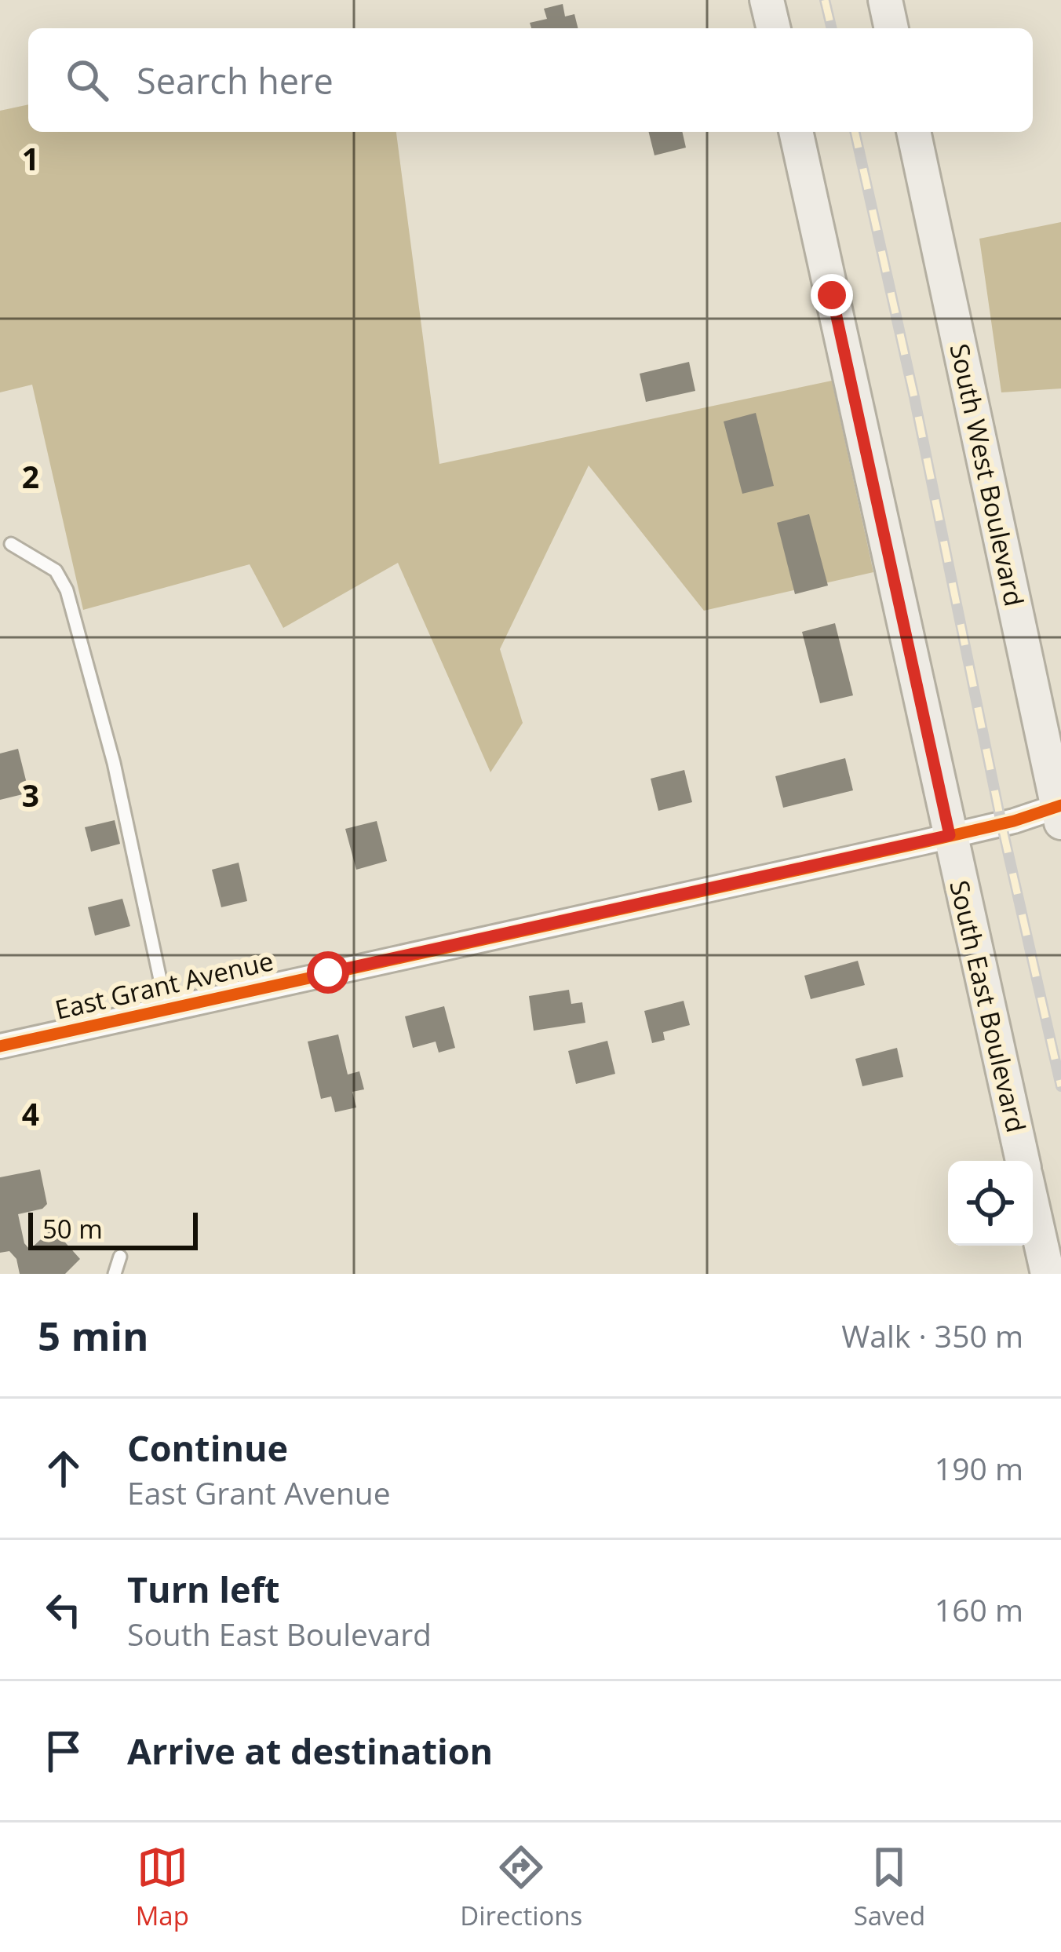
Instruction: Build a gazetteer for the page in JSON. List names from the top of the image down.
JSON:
{
  "streets": {
    "main road": ["South West Boulevard", "South East Boulevard"],
    "street": ["East Grant Avenue"]
  },
  "crossings": [
    ["South West Boulevard", "East Grant Avenue"],
    ["East Grant Avenue", "South East Boulevard"]
  ],
  "scale_bar": "50 m",
  "page": {
    "search": "Search here",
    "scale": "50 m",
    "heading": ["5 min", "Walk · 350 m"],
    "list": [
      ["Continue", "East Grant Avenue", "190 m"],
      ["Turn left", "South East Boulevard", "160 m"],
      "Arrive at destination"
    ],
    "nav": ["Map", "Directions", "Saved"]
  },
  "grid": {
    "rows": [
      "1",
      "2",
      "3",
      "4"
    ]
  }
}
